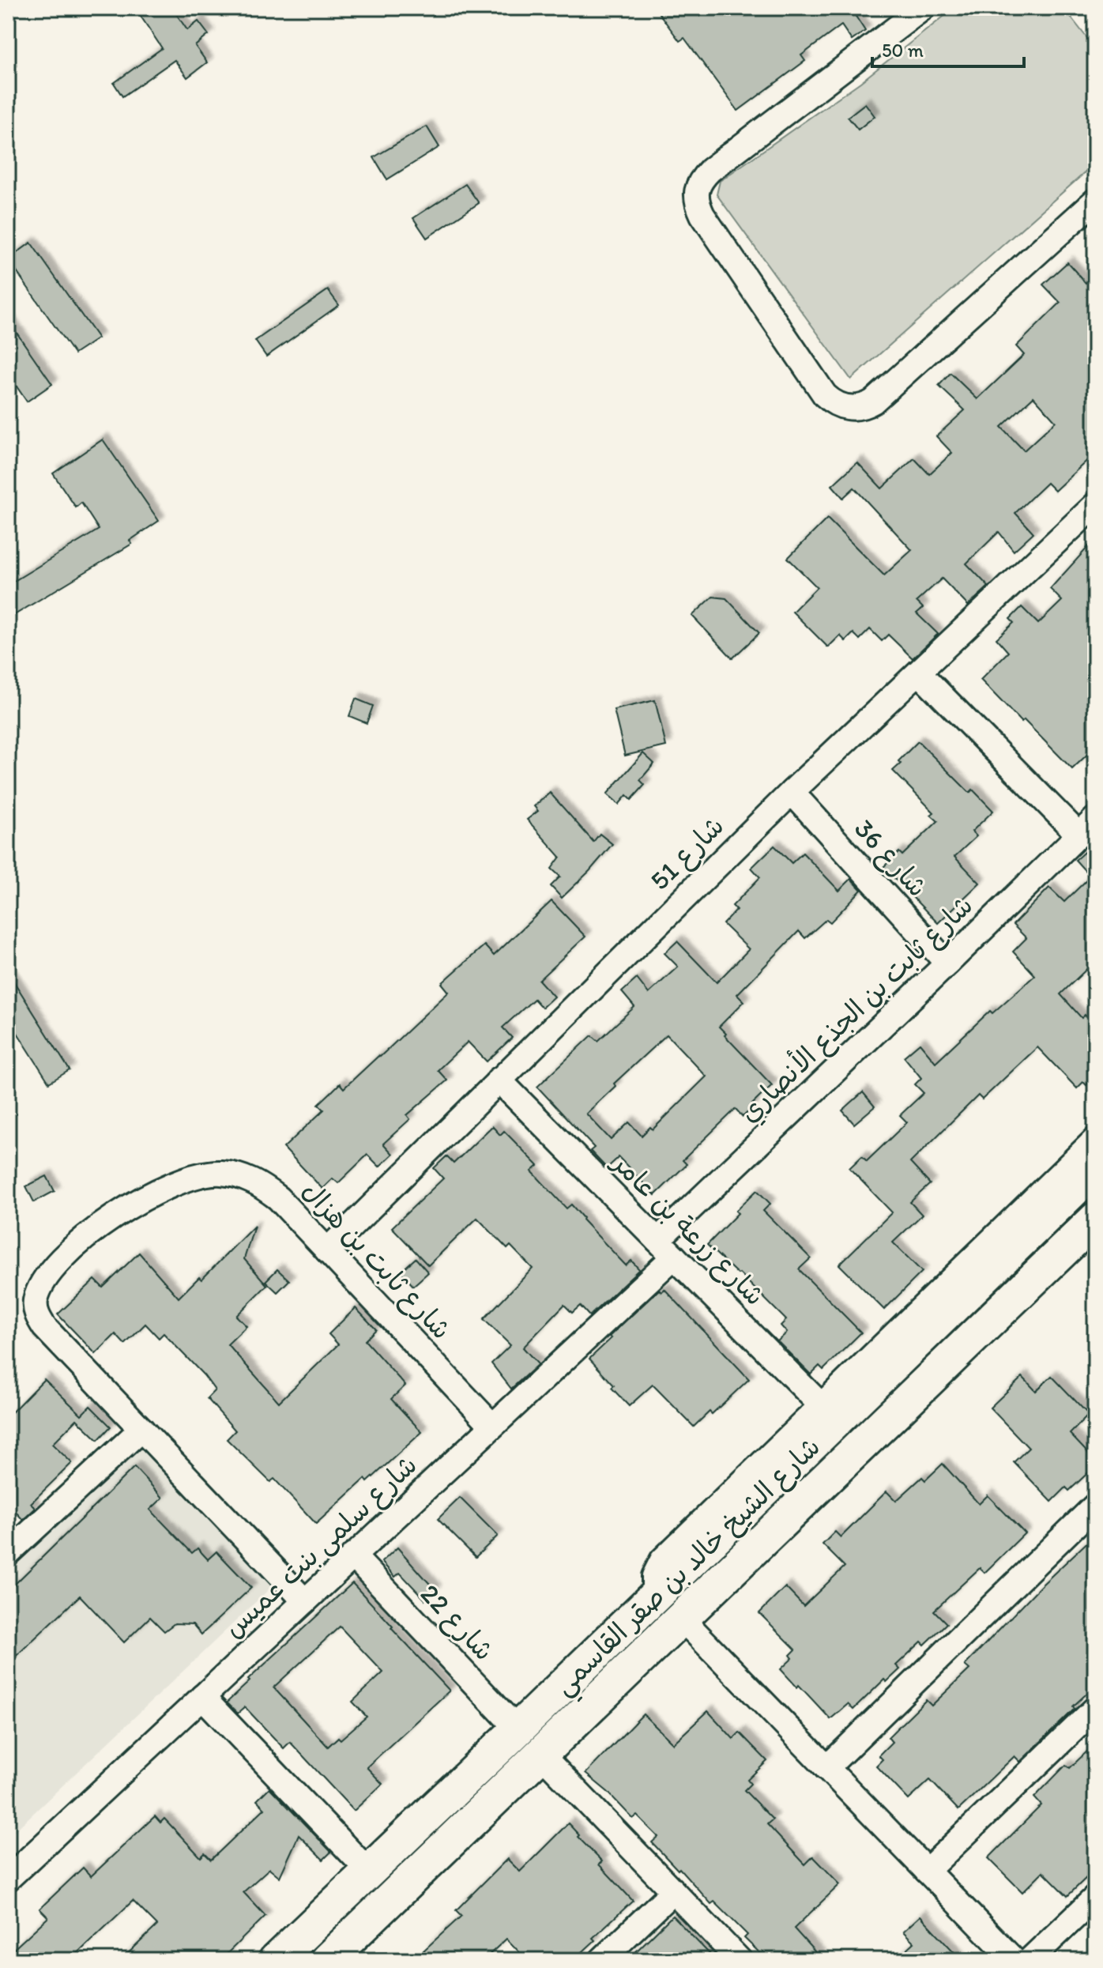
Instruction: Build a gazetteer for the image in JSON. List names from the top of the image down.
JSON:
{
  "streets": {
    "main road": ["شارع الشيخ خالد بن صقر القاسمي"],
    "street": [
      "شارع 51",
      "شارع 36",
      "شارع ثابت بن الجذع الأنصاري",
      "شارع زرعة بن عامر",
      "شارع ثابت بن هزال",
      "شارع سلمى بنت عميس",
      "شارع 22"
    ]
  },
  "crossings": [
    ["شارع 51", "شارع 36"],
    ["شارع 51", "شارع زرعة بن عامر"],
    ["شارع 51", "شارع ثابت بن هزال"],
    ["شارع 36", "شارع ثابت بن الجذع الأنصاري"],
    ["شارع ثابت بن الجذع الأنصاري", "شارع زرعة بن عامر"],
    ["شارع ثابت بن الجذع الأنصاري", "شارع سلمى بنت عميس"],
    ["شارع زرعة بن عامر", "شارع سلمى بنت عميس"],
    ["شارع زرعة بن عامر", "شارع الشيخ خالد بن صقر القاسمي"],
    ["شارع ثابت بن هزال", "شارع سلمى بنت عميس"],
    ["شارع سلمى بنت عميس", "شارع 22"],
    ["شارع الشيخ خالد بن صقر القاسمي", "شارع 22"]
  ],
  "scale_bar": "50 m"
}
